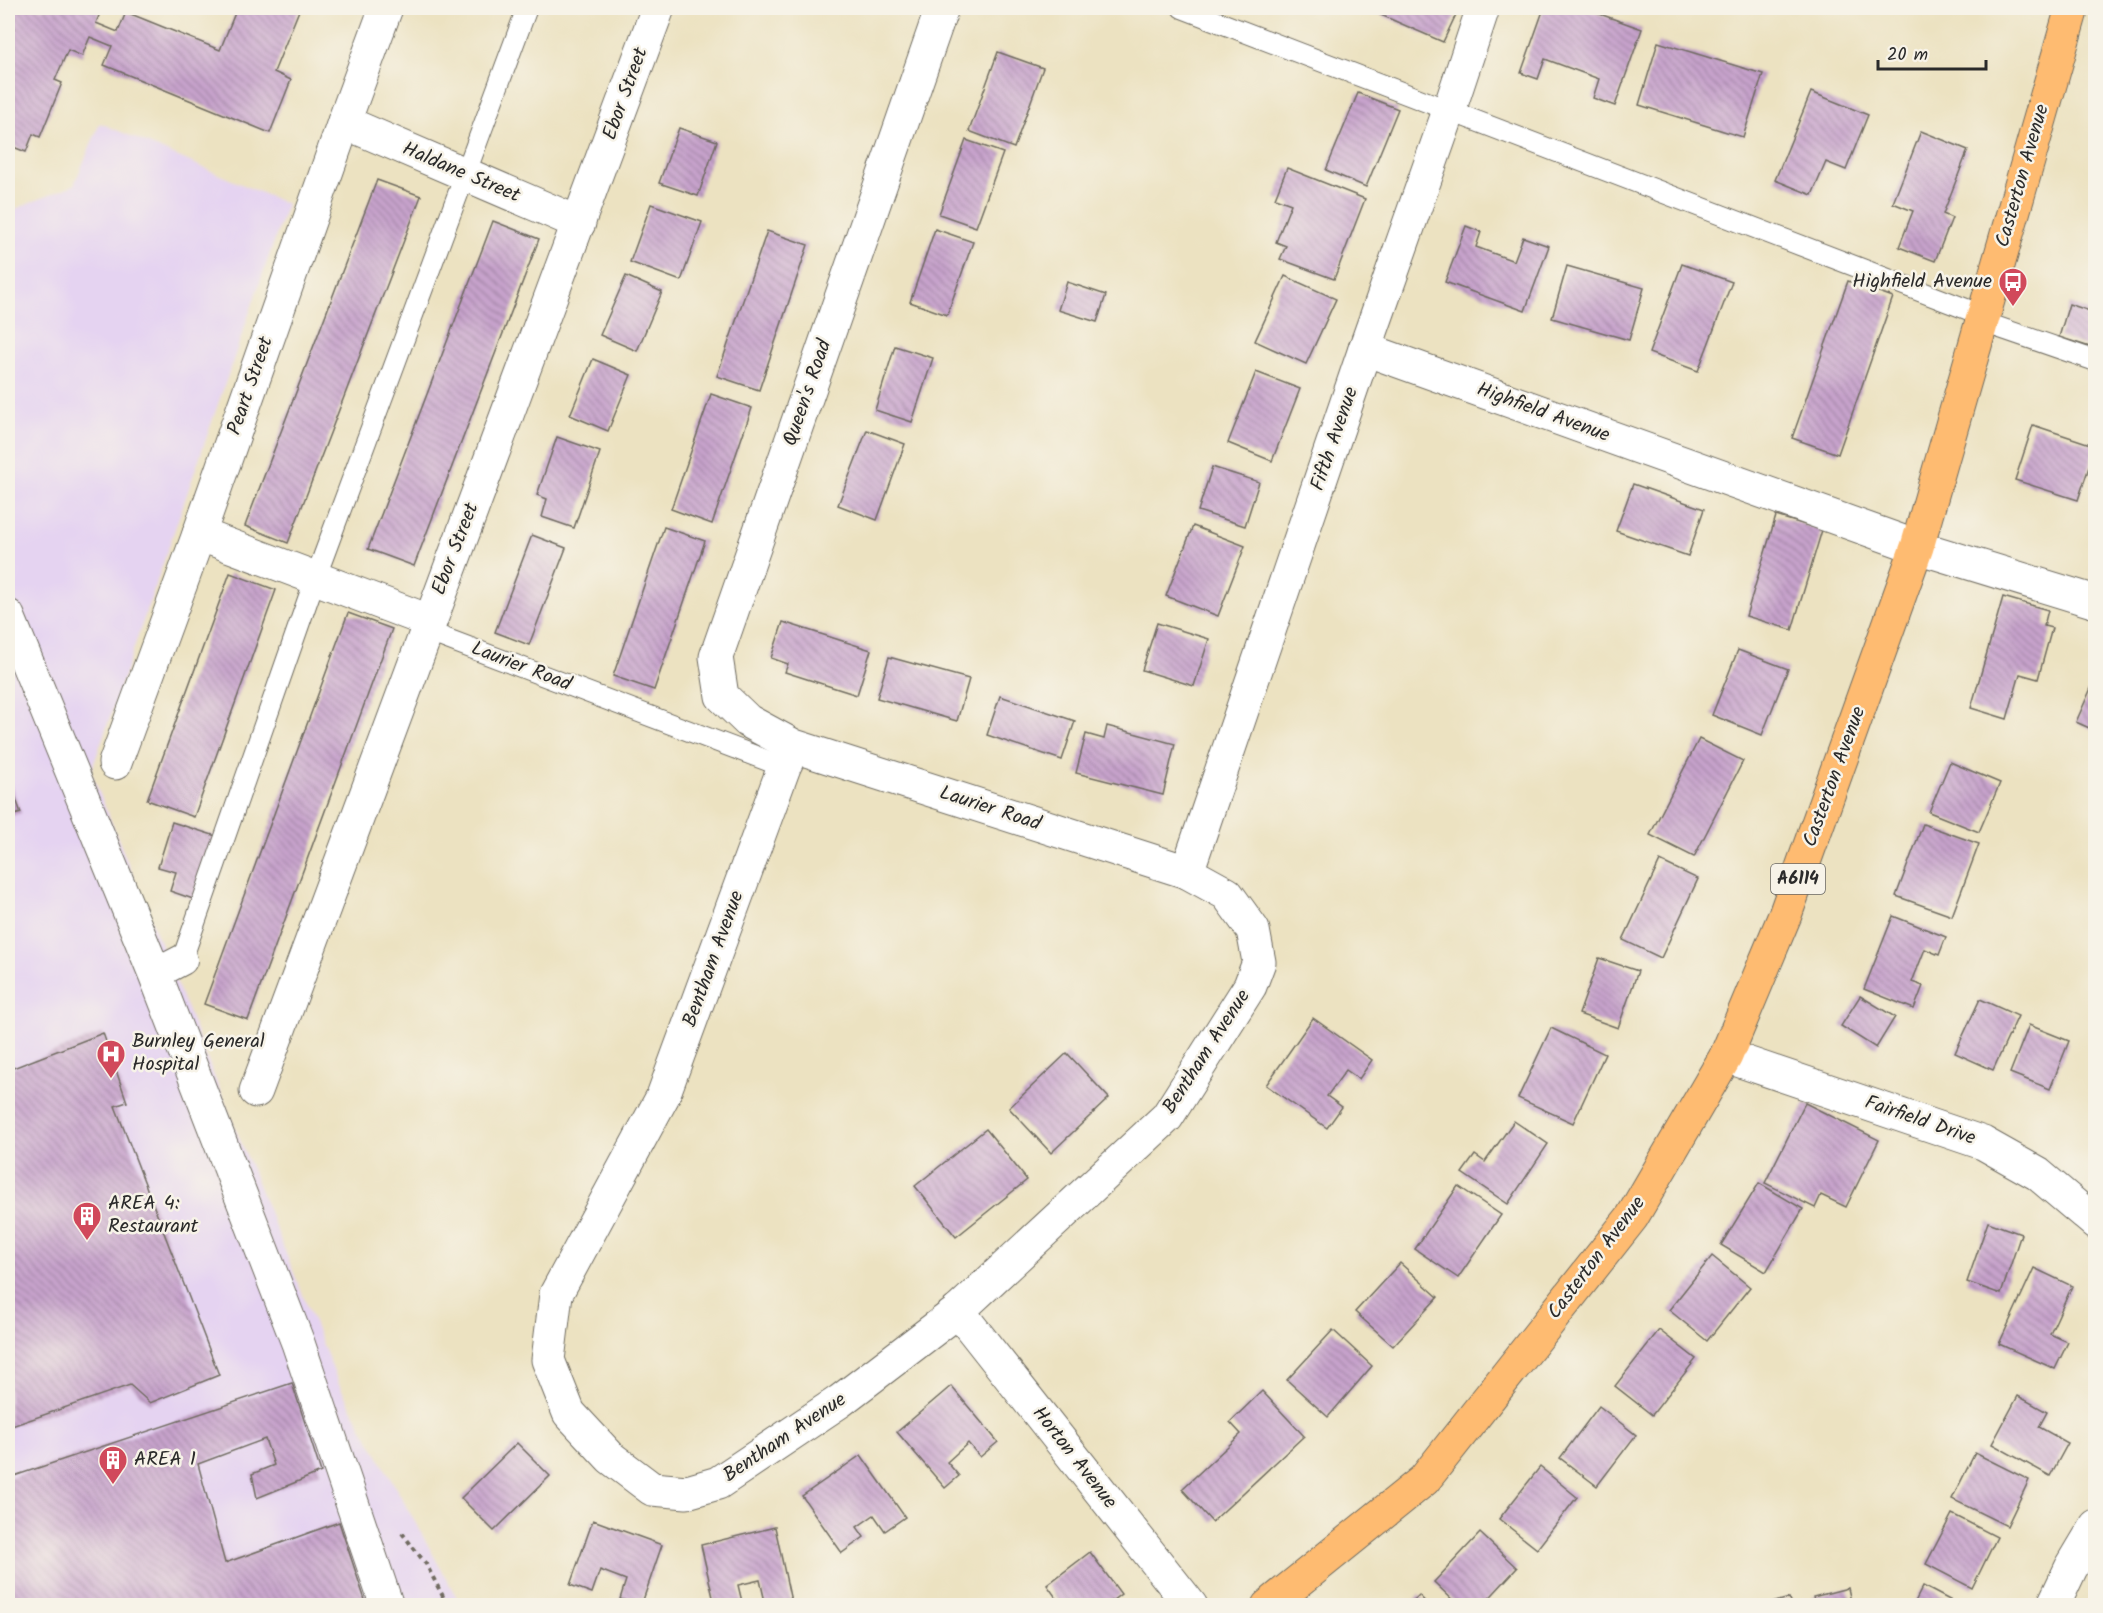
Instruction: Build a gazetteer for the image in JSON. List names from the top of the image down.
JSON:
{
  "streets": {
    "highway": ["Casterton Avenue", "A6114"],
    "street": [
      "Ebor Street",
      "Haldane Street",
      "Peart Street",
      "Queen's Road",
      "Highfield Avenue",
      "Fifth Avenue",
      "Laurier Road",
      "Bentham Avenue",
      "Fairfield Drive",
      "Horton Avenue"
    ]
  },
  "crossings": [
    ["Ebor Street", "Haldane Street"],
    ["Ebor Street", "Laurier Road"],
    ["Haldane Street", "Peart Street"],
    ["Casterton Avenue", "Highfield Avenue"],
    ["Casterton Avenue", "Fairfield Drive"],
    ["Peart Street", "Laurier Road"],
    ["Queen's Road", "Laurier Road"],
    ["Queen's Road", "Bentham Avenue"],
    ["Highfield Avenue", "Fifth Avenue"],
    ["Fifth Avenue", "Laurier Road"],
    ["Fifth Avenue", "Bentham Avenue"],
    ["Laurier Road", "Bentham Avenue"],
    ["Bentham Avenue", "Horton Avenue"]
  ],
  "places": {
    "bus stop": ["Highfield Avenue"],
    "hospital": ["Burnley General Hospital"],
    "building": ["AREA 4: Restaurant", "AREA 1"]
  },
  "scale_bar": "20 m"
}
